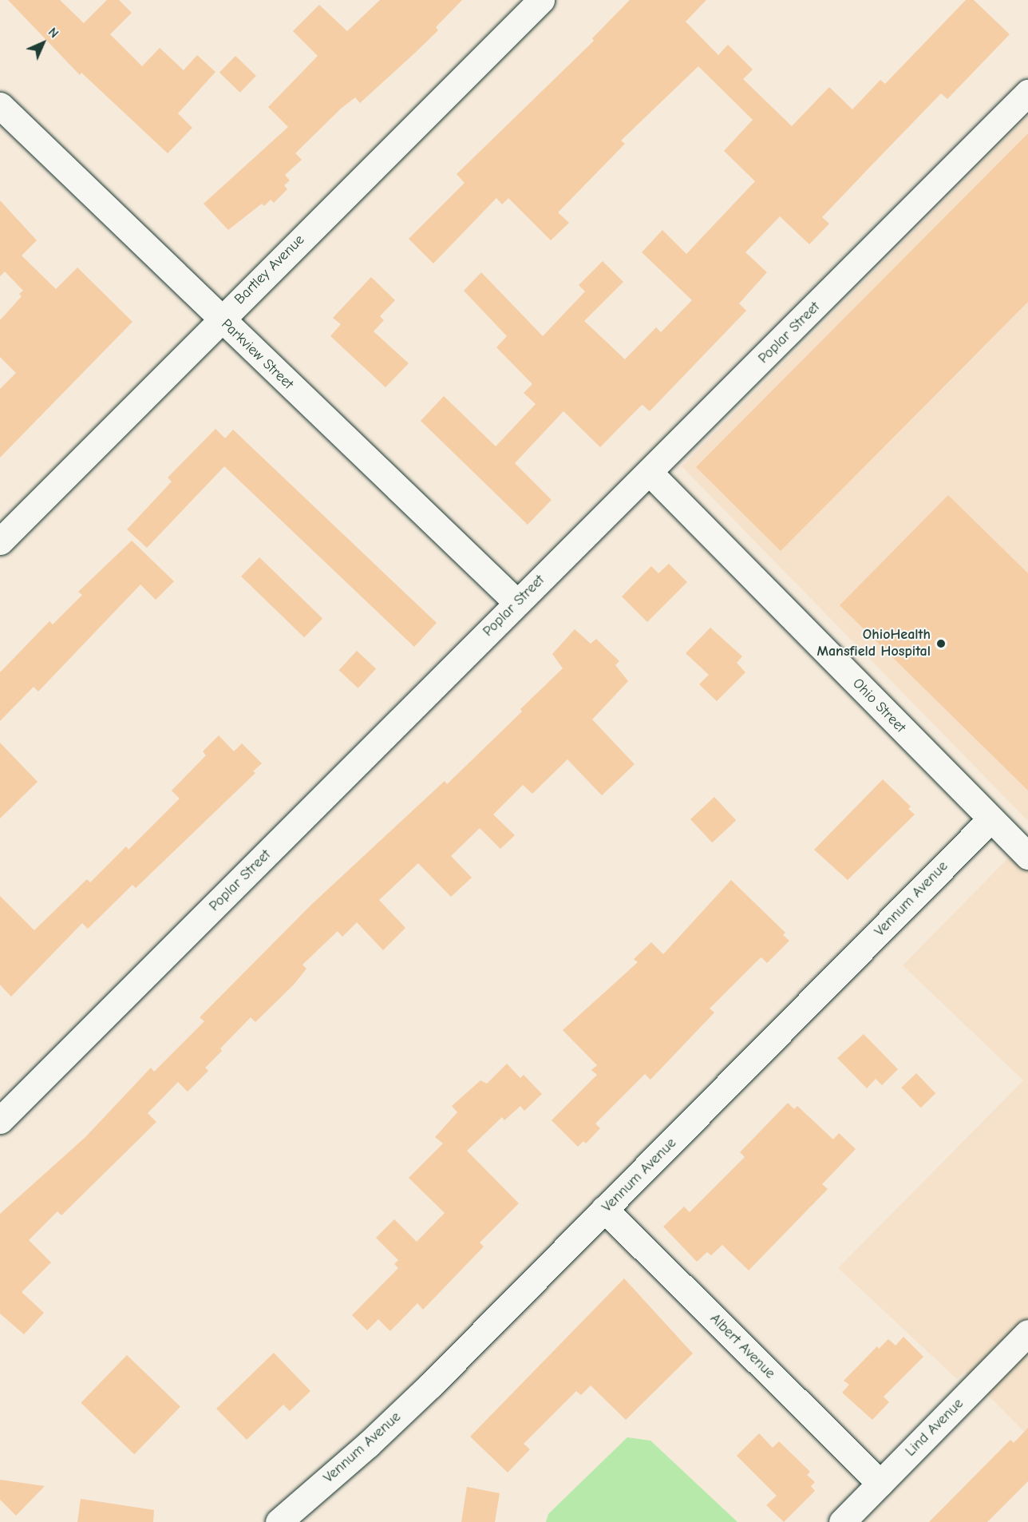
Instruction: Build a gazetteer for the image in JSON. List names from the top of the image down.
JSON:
{
  "streets": {
    "street": [
      "Bartley Avenue",
      "Poplar Street",
      "Parkview Street",
      "Ohio Street",
      "Vennum Avenue",
      "Albert Avenue",
      "Lind Avenue"
    ]
  },
  "crossings": [
    ["Bartley Avenue", "Parkview Street"],
    ["Poplar Street", "Parkview Street"],
    ["Poplar Street", "Ohio Street"],
    ["Ohio Street", "Vennum Avenue"],
    ["Vennum Avenue", "Albert Avenue"],
    ["Albert Avenue", "Lind Avenue"]
  ],
  "places": ["OhioHealth Mansfield Hospital"],
  "north": "top right"
}
